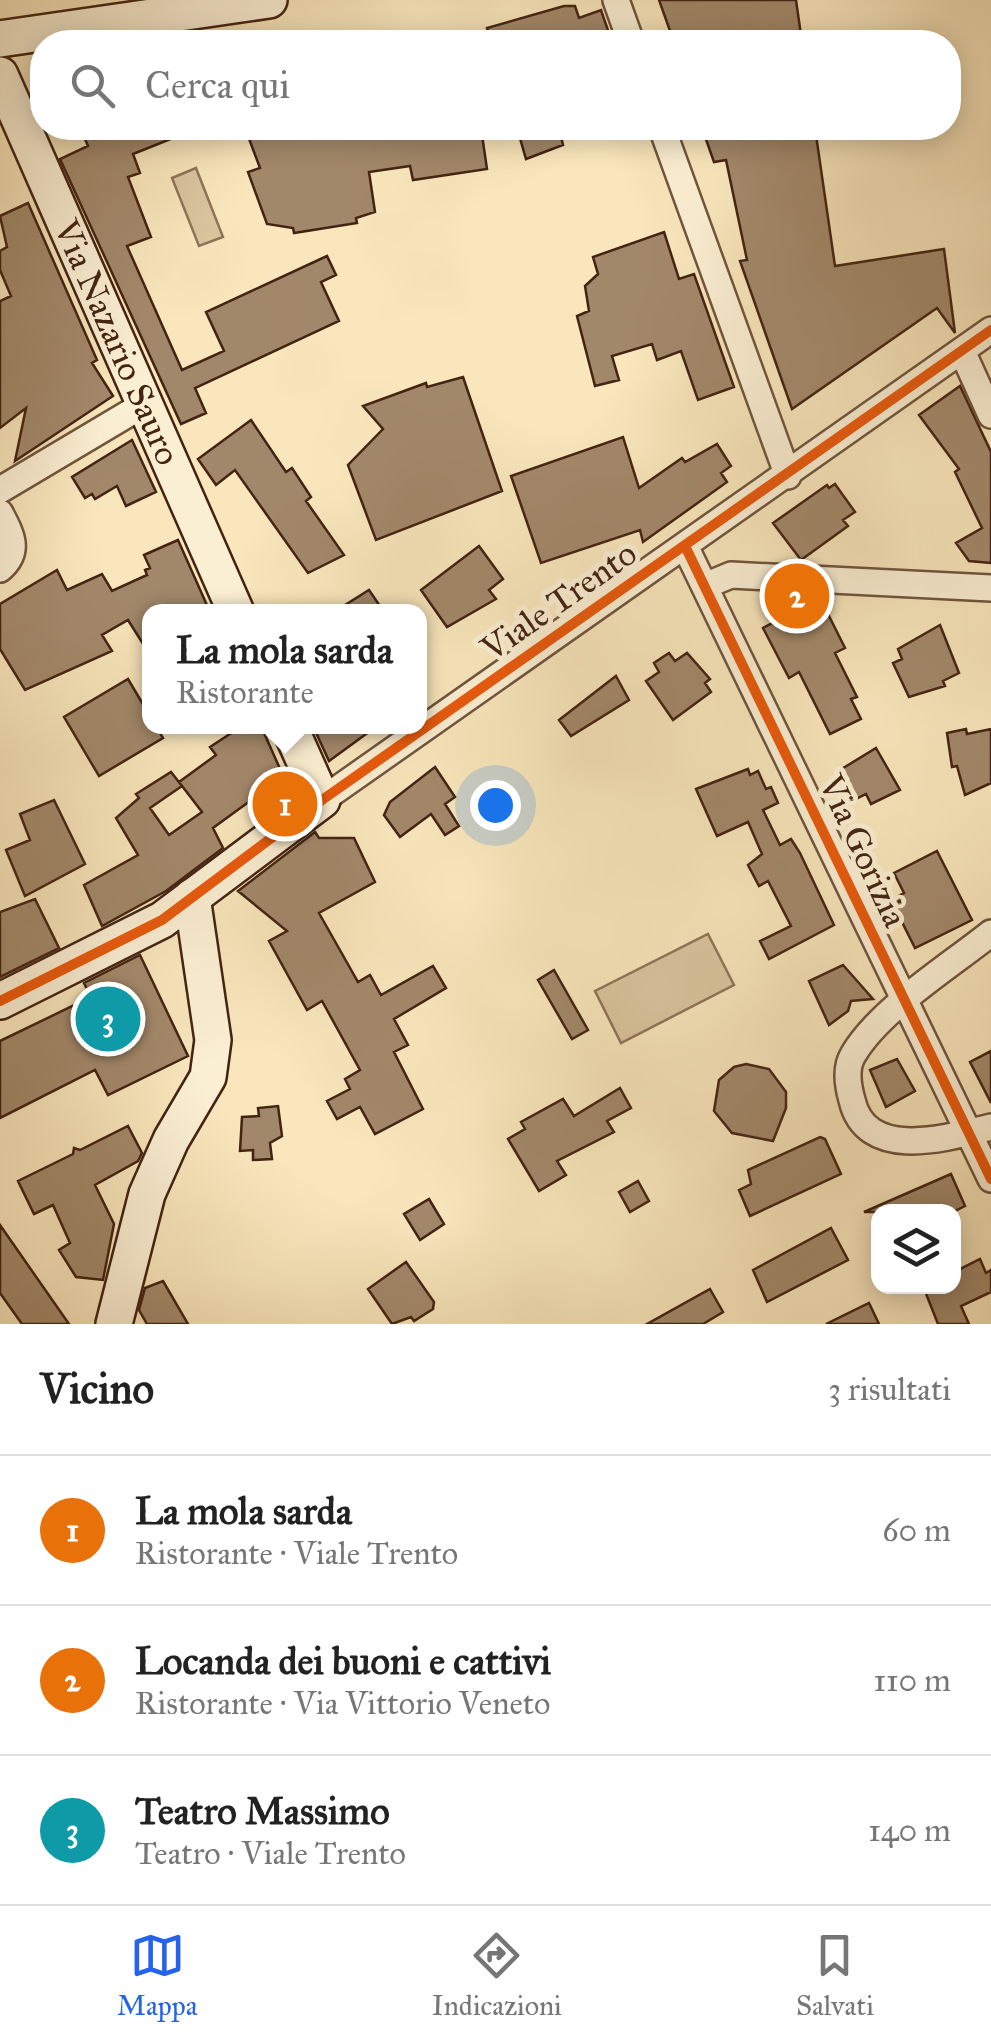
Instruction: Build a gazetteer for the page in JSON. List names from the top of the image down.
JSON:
{
  "streets": {
    "street": ["Via Nazario Sauro", "Viale Trento", "Via Gorizia"]
  },
  "crossings": [
    ["Viale Trento", "Via Gorizia"]
  ],
  "page": {
    "search": "Cerca qui",
    "pins": ["2", "1", "3"],
    "popup": ["La mola sarda", "Ristorante"],
    "heading": ["Vicino", "3 risultati"],
    "list": [
      {
        "mark": "1",
        "name": "La mola sarda",
        "note": "Ristorante · Viale Trento",
        "value": "60 m"
      },
      {
        "mark": "2",
        "name": "Locanda dei buoni e cattivi",
        "note": "Ristorante · Via Vittorio Veneto",
        "value": "110 m"
      },
      {
        "mark": "3",
        "name": "Teatro Massimo",
        "note": "Teatro · Viale Trento",
        "value": "140 m"
      }
    ],
    "nav": ["Mappa", "Indicazioni", "Salvati"]
  }
}
